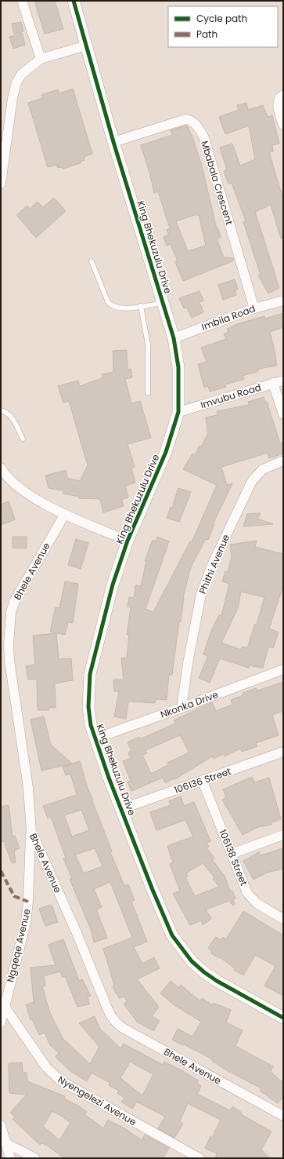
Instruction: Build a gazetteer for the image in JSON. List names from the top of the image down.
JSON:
{
  "streets": {
    "street": [
      "Mbabala Crescent",
      "King Bhekuzulu Drive",
      "Imbila Road",
      "Imvubu Road",
      "Phithi Avenue",
      "Bhele Avenue",
      "Nkonka Drive",
      "106136 Street",
      "106138 Street",
      "Ngqeqe Avenue",
      "Nyengelezi Avenue"
    ]
  },
  "crossings": [
    ["Mbabala Crescent", "King Bhekuzulu Drive"],
    ["Mbabala Crescent", "Imbila Road"],
    ["King Bhekuzulu Drive", "Imbila Road"],
    ["King Bhekuzulu Drive", "Imvubu Road"],
    ["King Bhekuzulu Drive", "Nkonka Drive"],
    ["King Bhekuzulu Drive", "106136 Street"],
    ["Phithi Avenue", "Nkonka Drive"],
    ["Bhele Avenue", "Ngqeqe Avenue"],
    ["106136 Street", "106138 Street"],
    ["Ngqeqe Avenue", "Nyengelezi Avenue"]
  ],
  "legend": ["Cycle path", "Path"]
}
